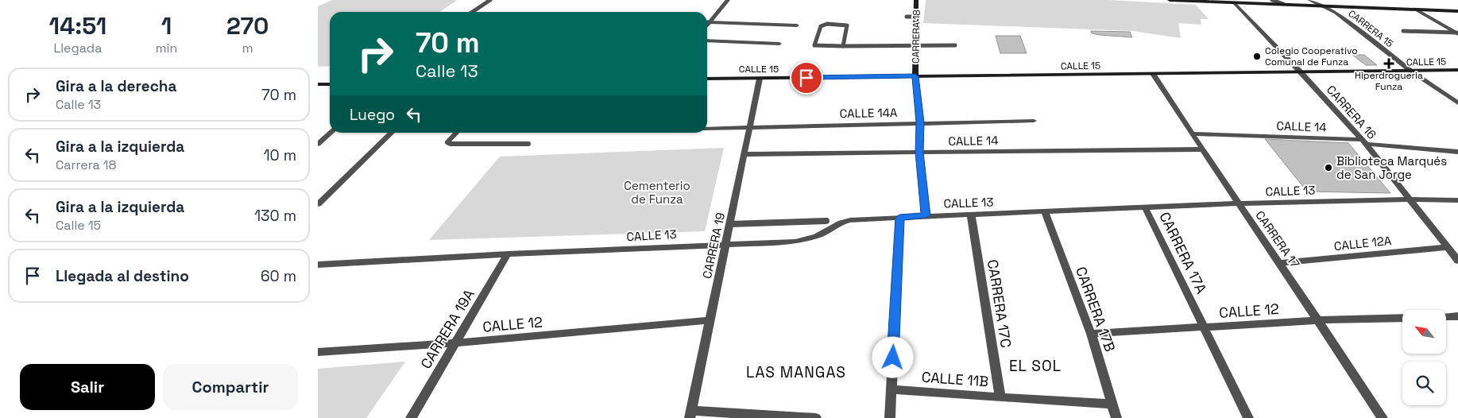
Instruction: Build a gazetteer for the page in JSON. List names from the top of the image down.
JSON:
{
  "streets": {
    "street": [
      "CARRERA 15",
      "CARRERA 18",
      "CALLE 15",
      "CARRERA 16",
      "CALLE 14A",
      "CALLE 14",
      "CALLE 13",
      "CARRERA 17",
      "CALLE 12A",
      "CARRERA 19",
      "CARRERA 17A",
      "CARRERA 17C",
      "CARRERA 17B",
      "CALLE 12",
      "CARRERA 19A",
      "CALLE 11B"
    ]
  },
  "crossings": [
    ["CARRERA 15", "CALLE 15"],
    ["CARRERA 18", "CALLE 15"],
    ["CARRERA 18", "CALLE 14A"],
    ["CARRERA 18", "CALLE 14"],
    ["CARRERA 18", "CALLE 13"],
    ["CALLE 15", "CARRERA 16"],
    ["CALLE 15", "CARRERA 17"],
    ["CALLE 15", "CARRERA 19"],
    ["CARRERA 16", "CALLE 14"],
    ["CARRERA 16", "CALLE 13"],
    ["CARRERA 16", "CALLE 12A"],
    ["CALLE 14A", "CARRERA 19"],
    ["CALLE 14", "CARRERA 17"],
    ["CALLE 14", "CARRERA 19"],
    ["CALLE 13", "CARRERA 17"],
    ["CALLE 13", "CARRERA 19"],
    ["CALLE 13", "CARRERA 17A"],
    ["CALLE 13", "CARRERA 17C"],
    ["CALLE 13", "CARRERA 17B"],
    ["CALLE 13", "CARRERA 19A"],
    ["CARRERA 17", "CALLE 12A"],
    ["CARRERA 17", "CALLE 12"],
    ["CARRERA 19", "CALLE 12"],
    ["CARRERA 17A", "CALLE 12"],
    ["CARRERA 17C", "CALLE 11B"],
    ["CARRERA 17B", "CALLE 12"],
    ["CARRERA 17B", "CALLE 11B"],
    ["CALLE 12", "CARRERA 19A"]
  ],
  "districts": ["EL SOL", "LAS MANGAS"],
  "parks": ["Cementerio de Funza"],
  "places": {
    "other": ["Colegio Cooperativo Comunal de Funza", "Biblioteca Marqués de San Jorge"],
    "health": ["Hiperdrogueria Funza"]
  },
  "north": "top left",
  "page": {
    "eta": [
      "14:51",
      "Llegada",
      "1",
      "min",
      "270",
      "m"
    ],
    "turn": ["70 m", "Calle 13"],
    "list": [
      {
        "name": "Gira a la derecha",
        "note": "Calle 13",
        "value": "70 m"
      },
      {
        "name": "Gira a la izquierda",
        "note": "Carrera 18",
        "value": "10 m"
      },
      {
        "name": "Gira a la izquierda",
        "note": "Calle 15",
        "value": "130 m"
      },
      {
        "name": "Llegada al destino",
        "value": "60 m"
      }
    ],
    "then": "Luego",
    "buttons": ["Salir", "Compartir"]
  }
}
